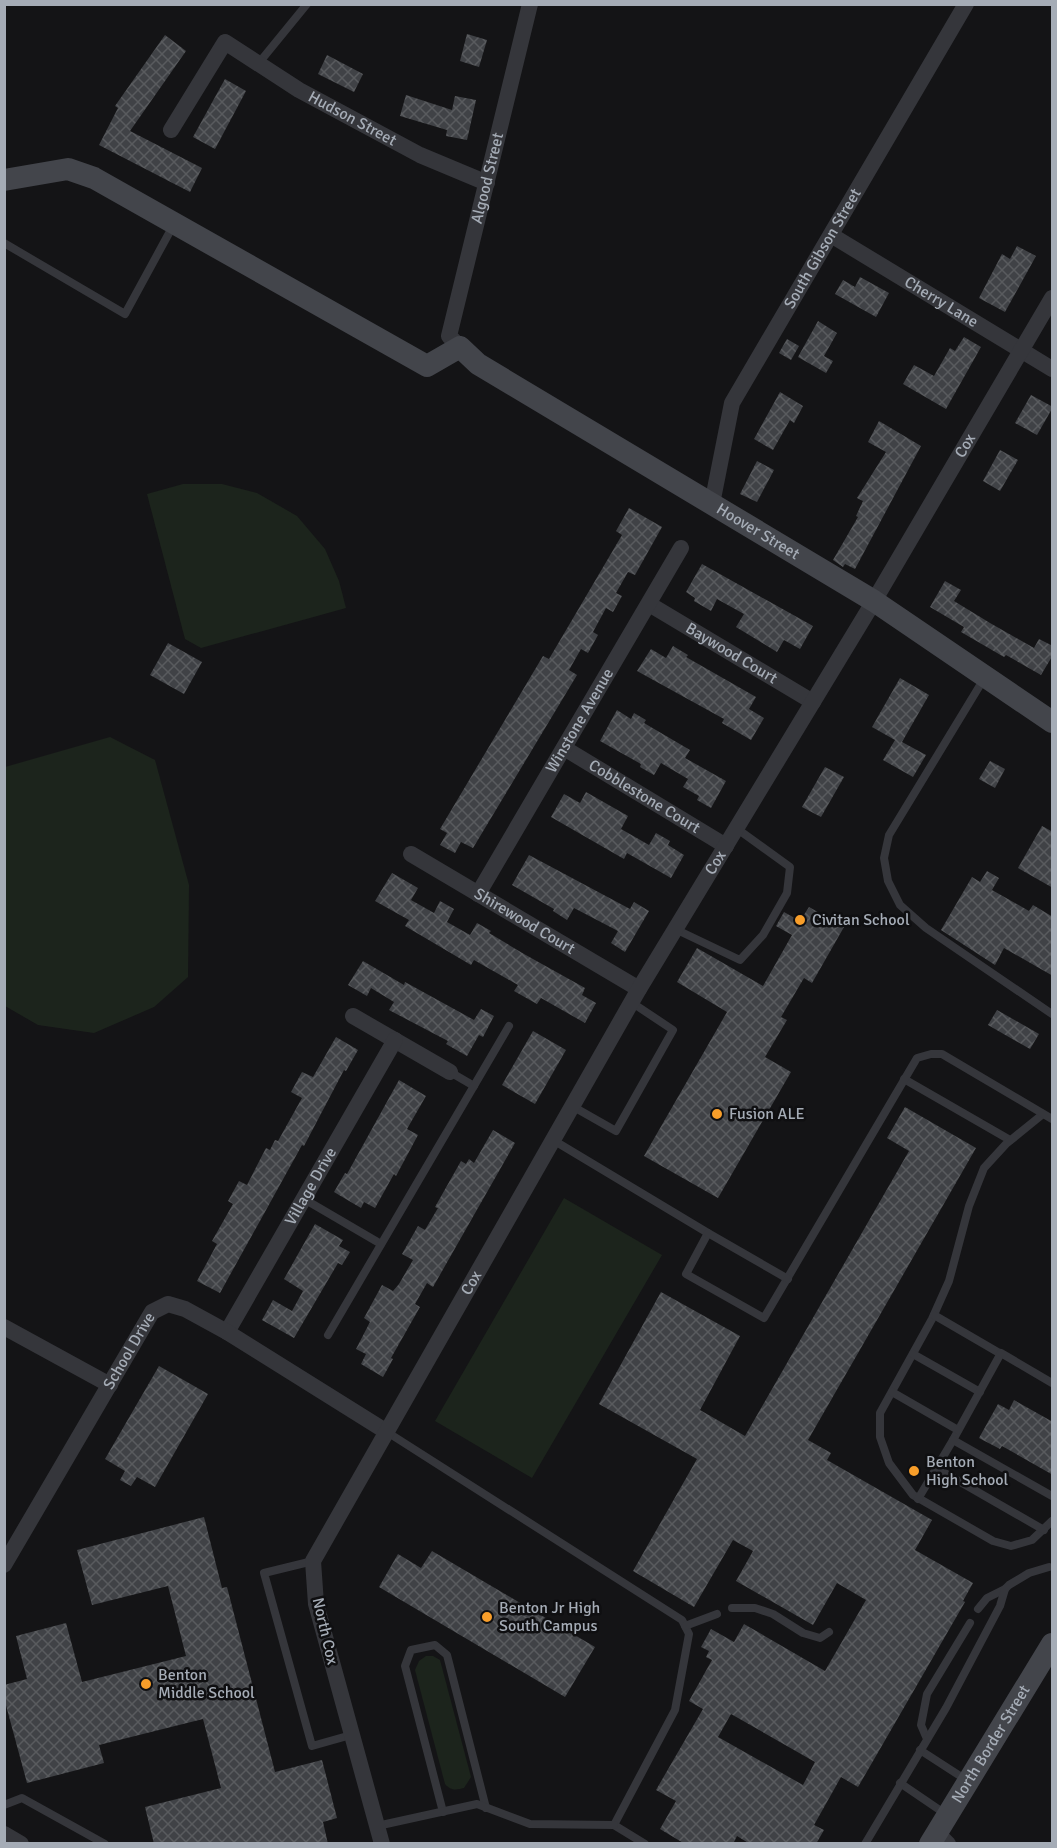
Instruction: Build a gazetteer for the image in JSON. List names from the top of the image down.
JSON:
{
  "streets": {
    "street": [
      "Hudson Street",
      "Algood Street",
      "South Gibson Street",
      "Cherry Lane",
      "Cox",
      "Hoover Street",
      "Baywood Court",
      "Winstone Avenue",
      "Cobblestone Court",
      "Shirewood Court",
      "Village Drive",
      "School Drive",
      "North Cox",
      "North Border Street"
    ]
  },
  "crossings": [
    ["Hudson Street", "Algood Street"],
    ["Algood Street", "Hoover Street"],
    ["South Gibson Street", "Cherry Lane"],
    ["South Gibson Street", "Hoover Street"],
    ["Cherry Lane", "Cox"],
    ["Cox", "Hoover Street"],
    ["Cox", "Baywood Court"],
    ["Cox", "Cobblestone Court"],
    ["Cox", "Shirewood Court"],
    ["Cox", "School Drive"],
    ["Baywood Court", "Winstone Avenue"],
    ["Winstone Avenue", "Cobblestone Court"],
    ["Winstone Avenue", "Shirewood Court"],
    ["Village Drive", "School Drive"]
  ],
  "places": [
    "Civitan School",
    "Fusion ALE",
    "Benton High School",
    "Benton Jr High South Campus",
    "Benton Middle School"
  ]
}
